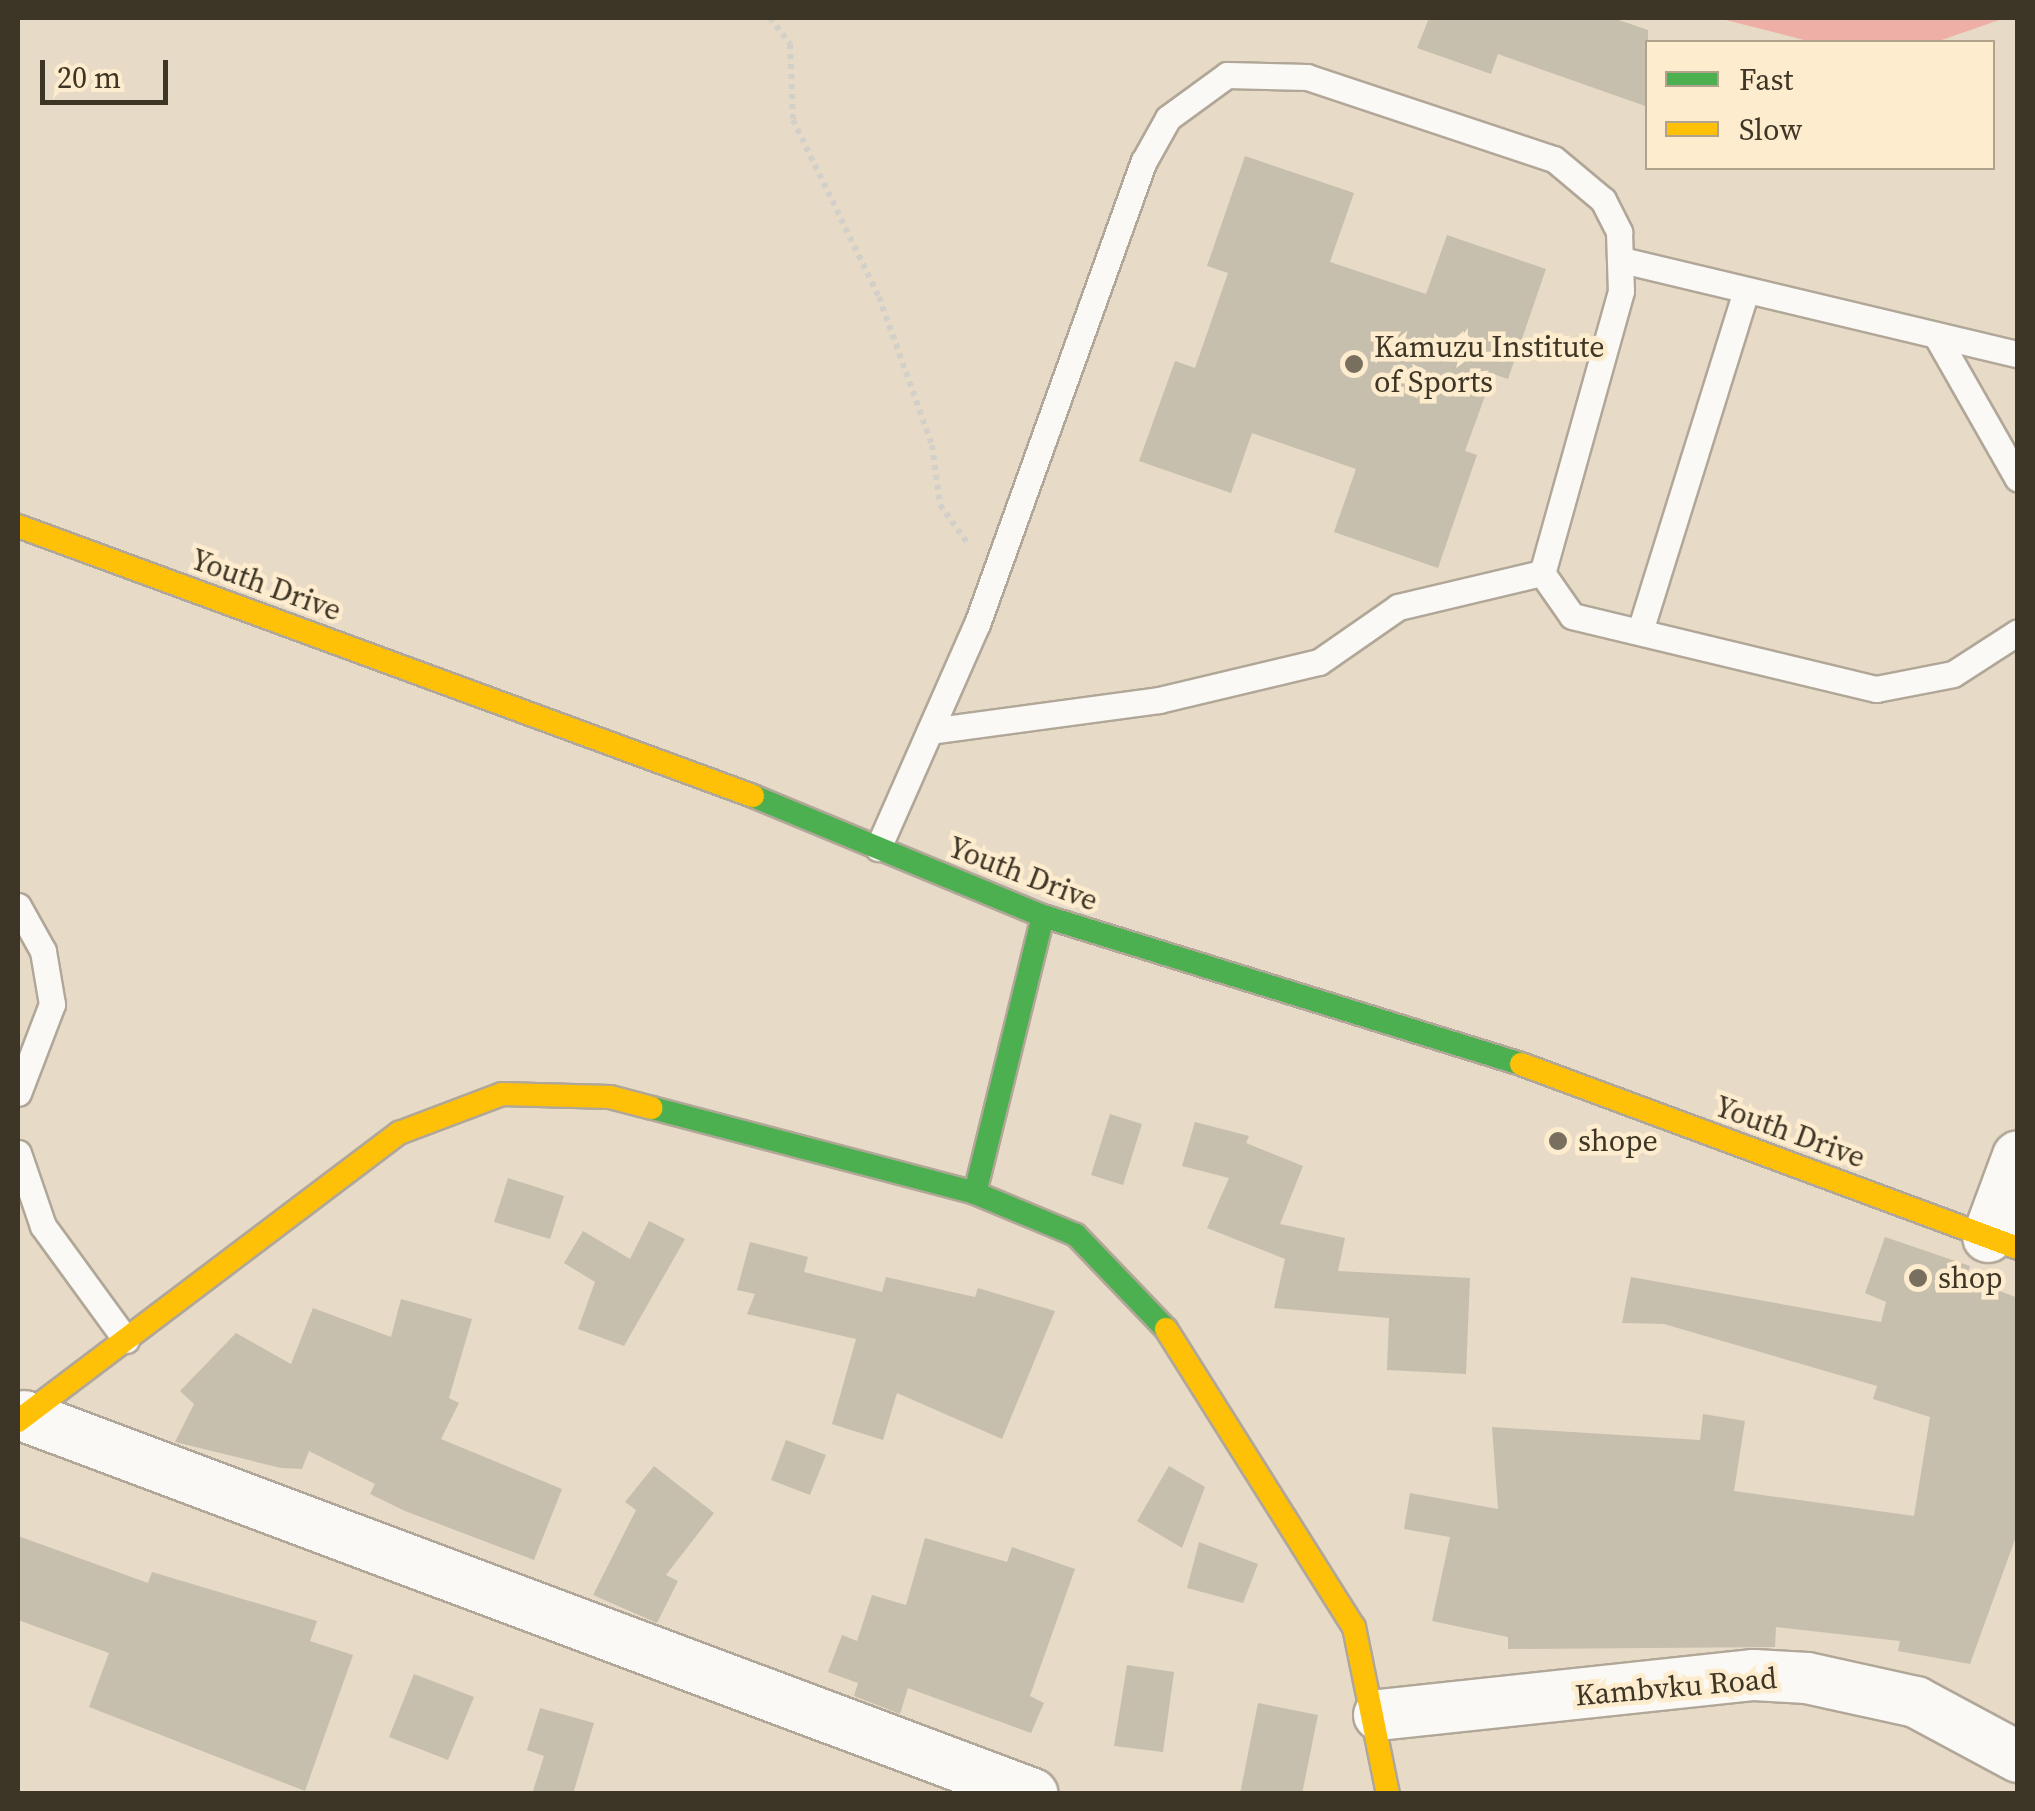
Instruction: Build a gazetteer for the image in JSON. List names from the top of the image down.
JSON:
{
  "streets": {
    "street": ["Youth Drive", "Kambvku Road"]
  },
  "places": ["Kamuzu Institute of Sports", "shope", "shop"],
  "legend": ["Fast", "Slow"],
  "scale_bar": "20 m"
}
